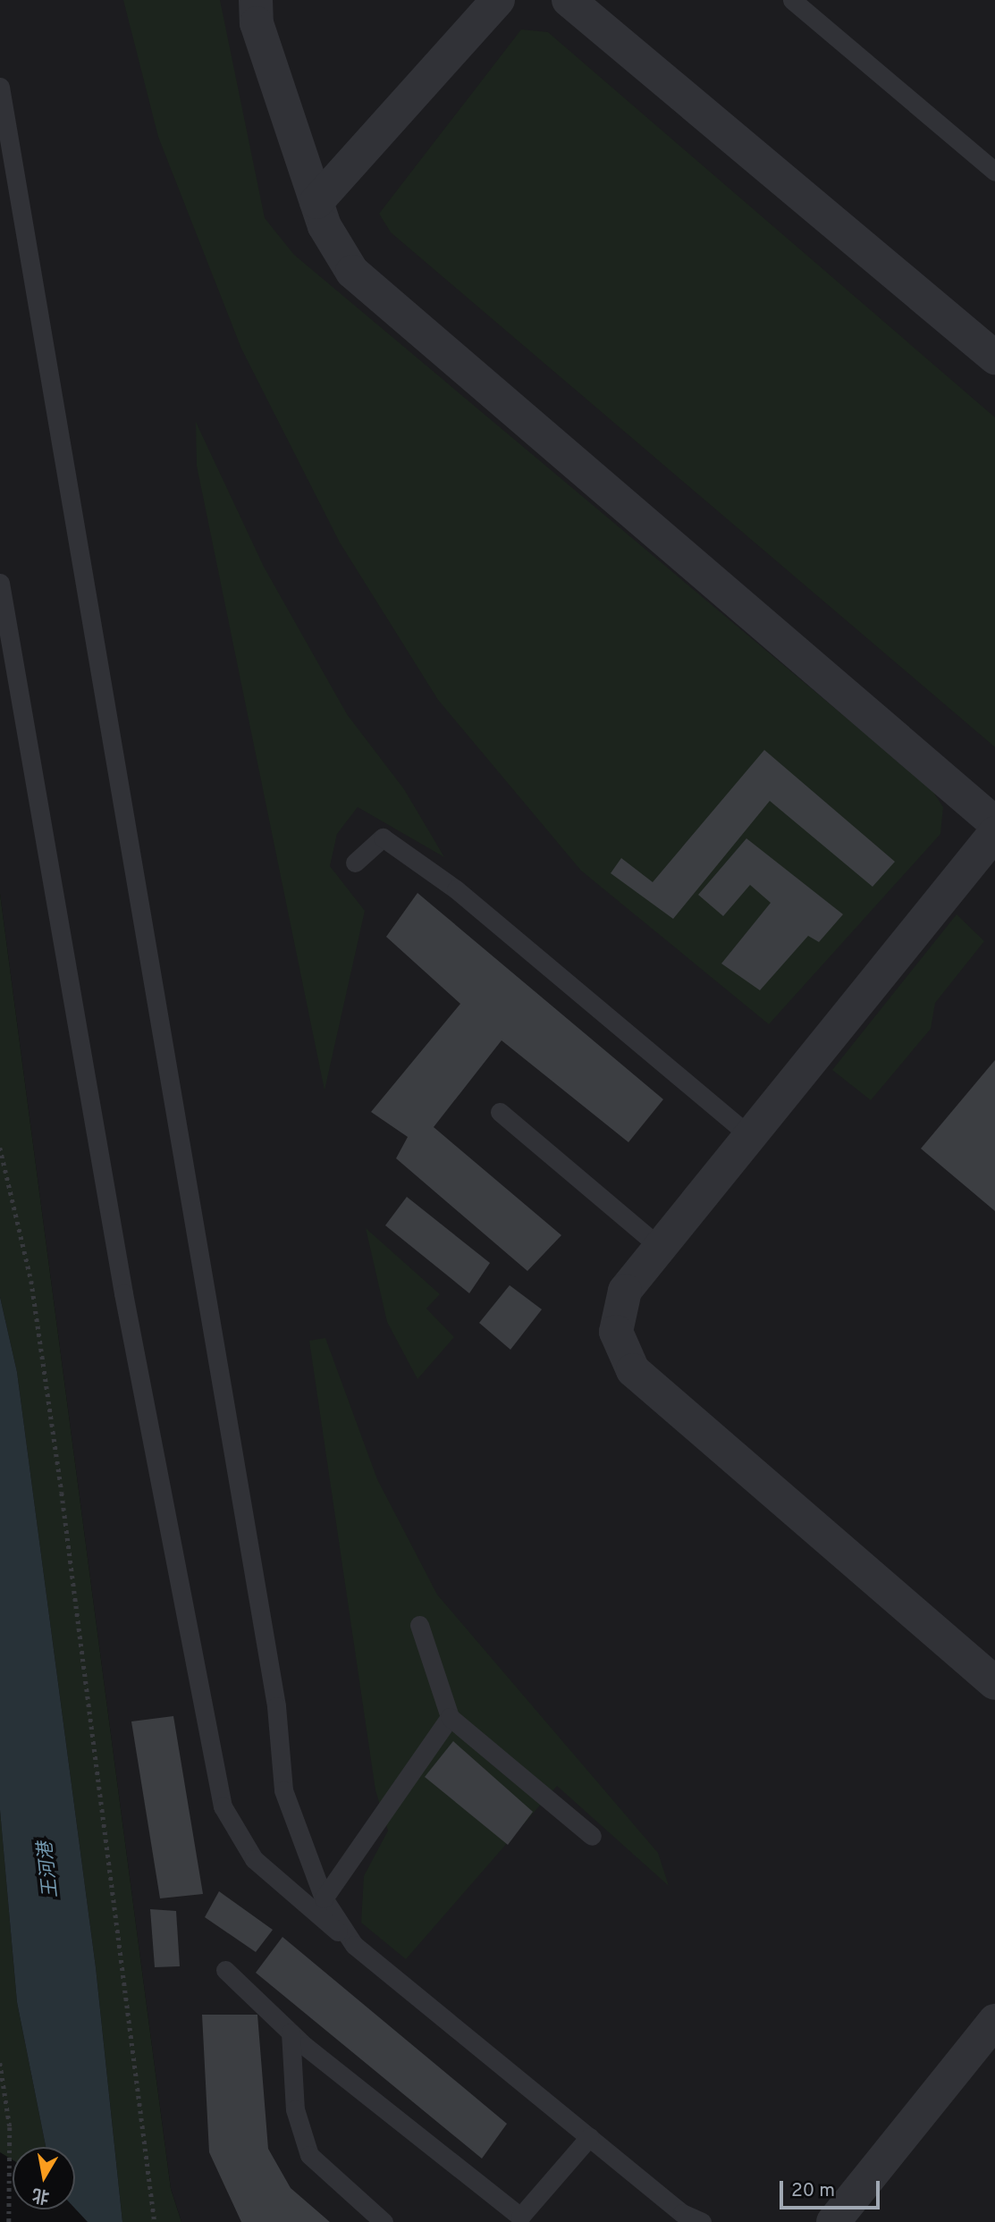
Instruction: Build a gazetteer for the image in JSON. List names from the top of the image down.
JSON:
{
  "water": ["王河港"],
  "scale_bar": "20 m",
  "north": "bottom"
}
